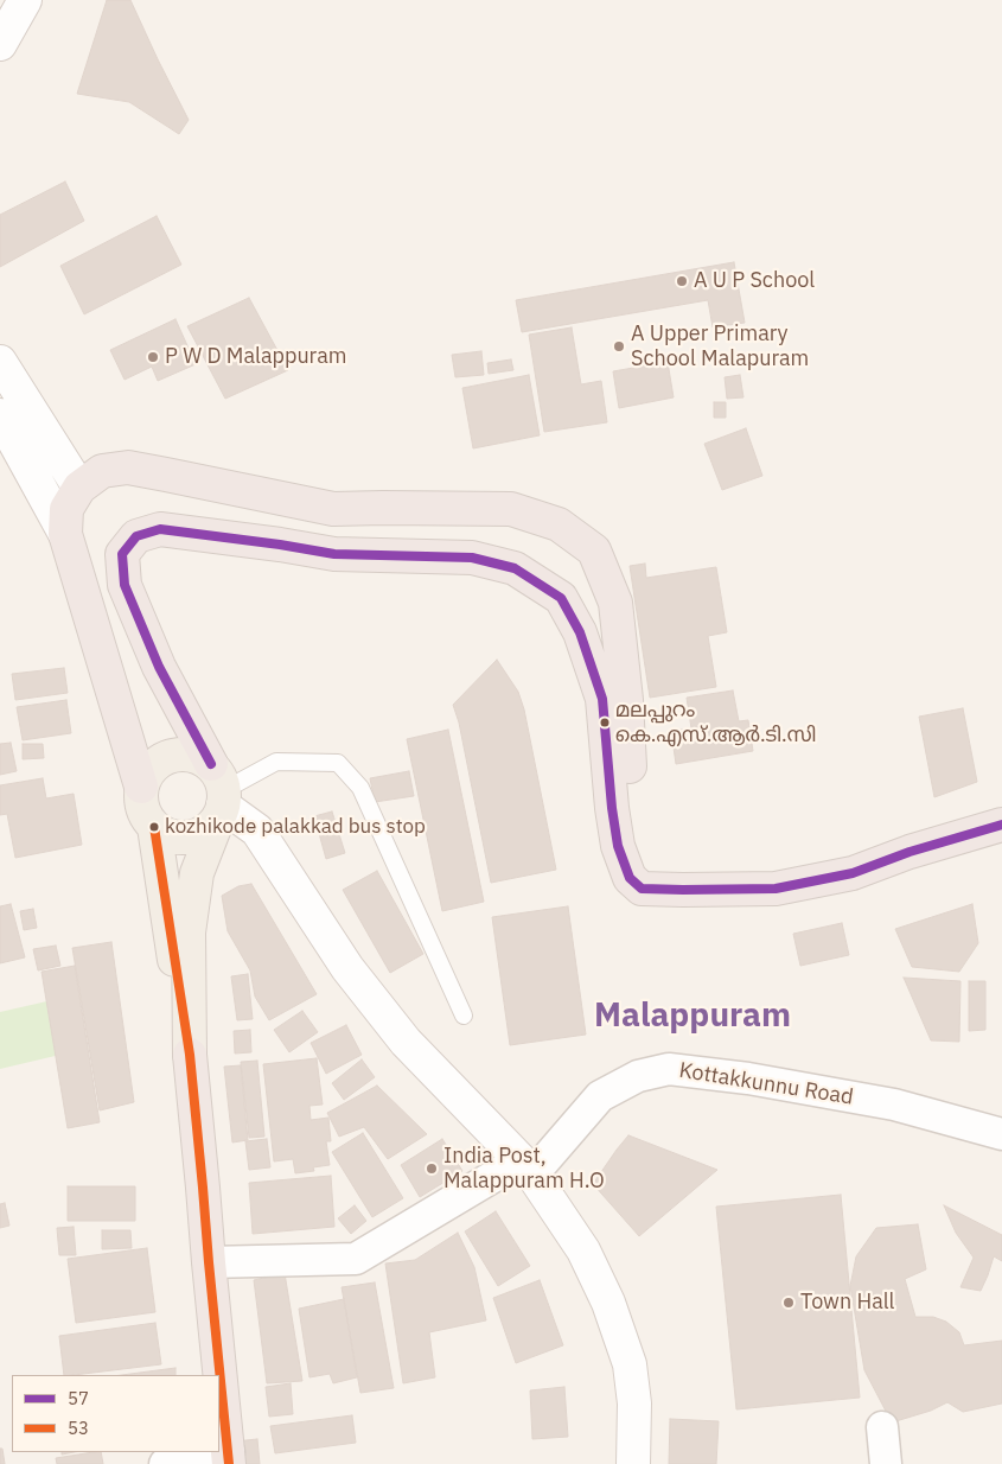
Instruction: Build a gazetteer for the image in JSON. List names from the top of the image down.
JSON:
{
  "streets": {
    "street": ["Kottakkunnu Road"]
  },
  "districts": ["Malappuram"],
  "places": [
    "A U P School",
    "A Upper Primary School Malapuram",
    "P W D Malappuram",
    "മലപ്പുറം കെ.എസ്.ആർ.ടി.സി",
    "kozhikode palakkad bus stop",
    "India Post, Malappuram H.O",
    "Town Hall"
  ],
  "lines": ["transit line 57", "transit line 53"],
  "legend": ["57", "53"]
}
